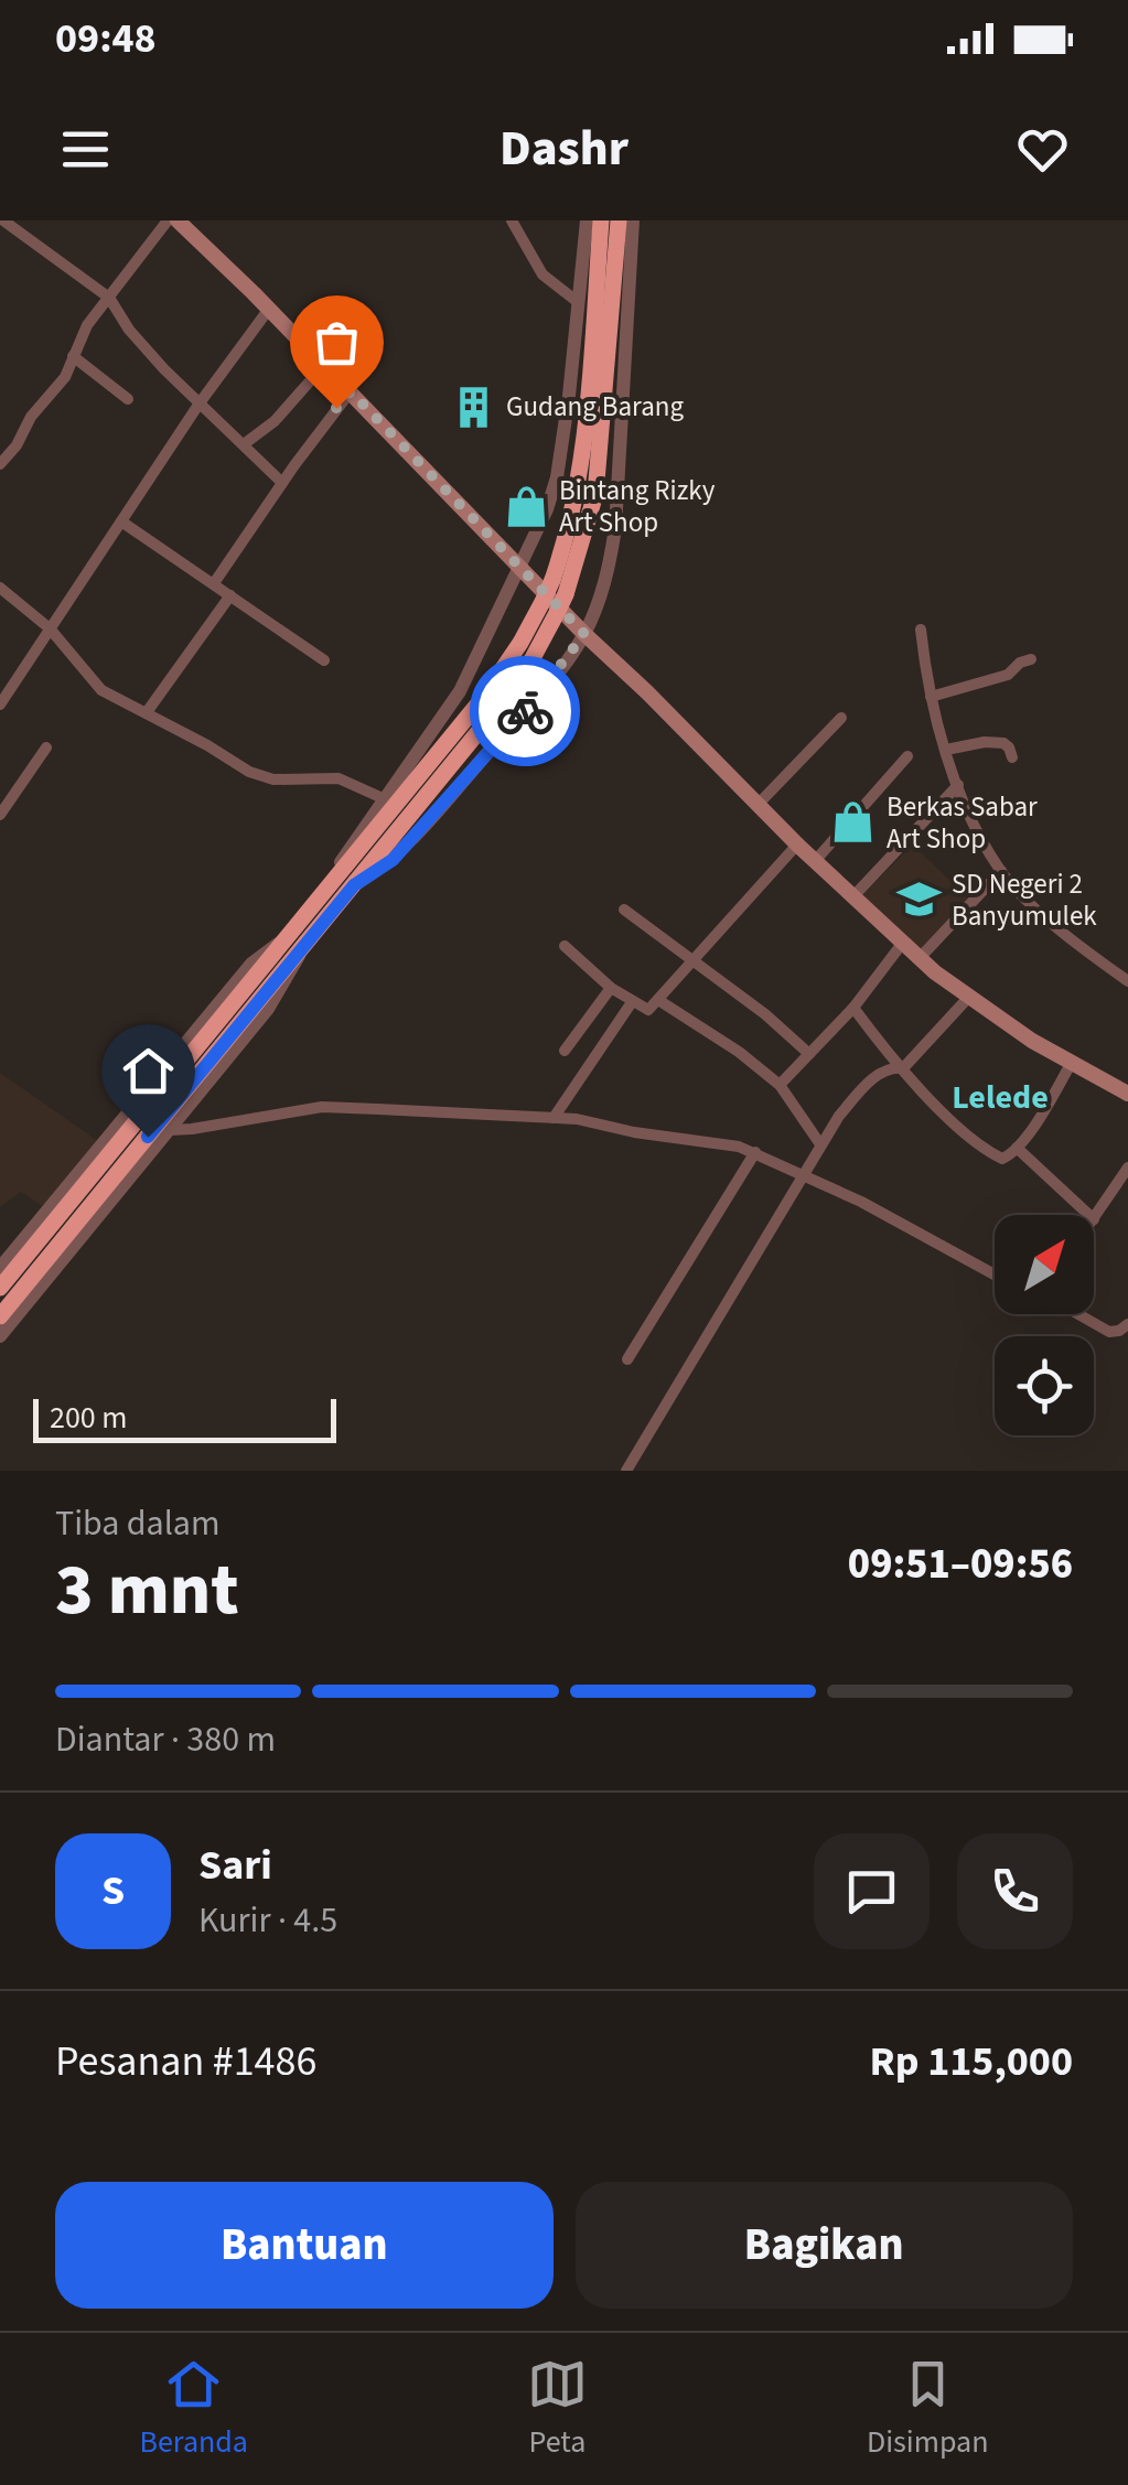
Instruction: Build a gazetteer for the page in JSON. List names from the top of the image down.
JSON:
{
  "districts": ["Lelede"],
  "places": {
    "building": ["Gudang Barang"],
    "shop": ["Bintang Rizky Art Shop", "Berkas Sabar Art Shop"],
    "school or university": ["SD Negeri 2 Banyumulek"]
  },
  "scale_bar": "200 m",
  "north": "top right",
  "page": {
    "status": "09:48",
    "header": "Dashr",
    "scale": "200 m",
    "heading": ["3 mnt", "Tiba dalam", "09:51–09:56"],
    "panel": [
      "Sari",
      "Kurir · 4.5",
      "Pesanan #1486",
      "Rp 115,000"
    ],
    "bar": "Diantar · 380 m",
    "round": "S",
    "buttons": ["Bantuan", "Bagikan"],
    "tabs": ["Beranda", "Peta", "Disimpan"]
  }
}
